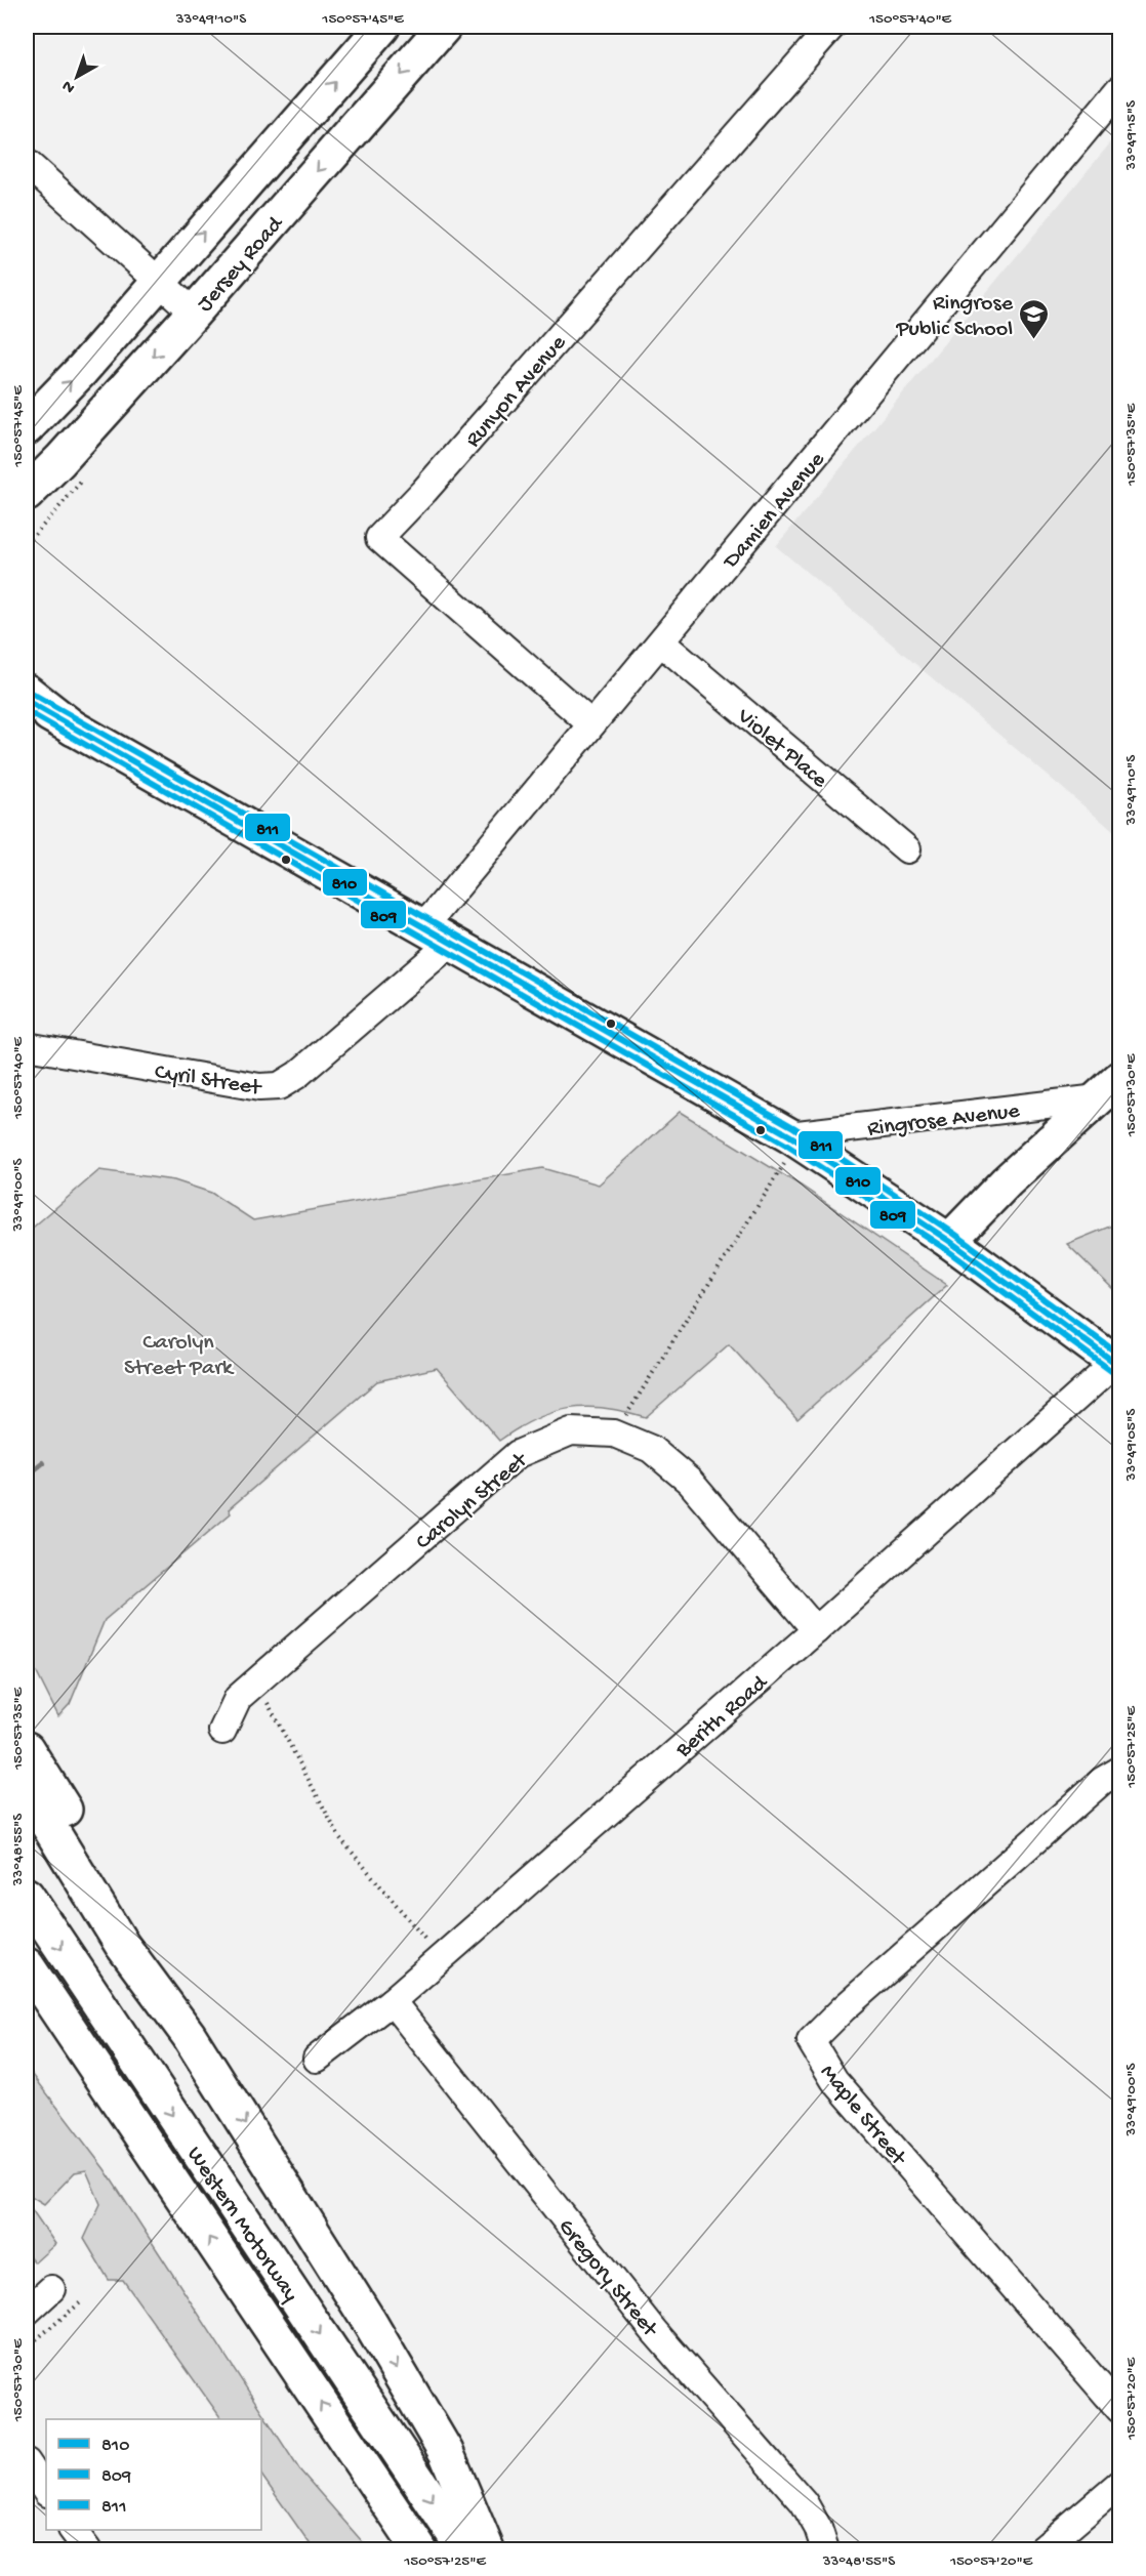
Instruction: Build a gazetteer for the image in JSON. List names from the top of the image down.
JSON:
{
  "streets": {
    "main road": ["Jersey Road", "Ringrose Avenue", "Western Motorway"],
    "street": [
      "Runyon Avenue",
      "Damien Avenue",
      "Violet Place",
      "Cyril Street",
      "Carolyn Street",
      "Berith Road",
      "Maple Street",
      "Gregory Street"
    ]
  },
  "crossings": [
    ["Runyon Avenue", "Damien Avenue"],
    ["Damien Avenue", "Violet Place"],
    ["Damien Avenue", "Cyril Street"],
    ["Carolyn Street", "Berith Road"],
    ["Berith Road", "Gregory Street"]
  ],
  "parks": ["Carolyn Street Park"],
  "places": {
    "school or university": ["Ringrose Public School"]
  },
  "lines": ["transit line 811", "transit line 810", "transit line 809"],
  "legend": ["810", "809", "811"],
  "north": "bottom left",
  "coordinates": [
    "33°49'10\"S",
    "150°57'45\"E",
    "150°57'40\"E",
    "33°49'15\"S",
    "150°57'35\"E",
    "150°57'30\"E",
    "33°49'00\"S",
    "33°49'05\"S",
    "150°57'25\"E",
    "33°48'55\"S",
    "150°57'20\"E"
  ]
}
